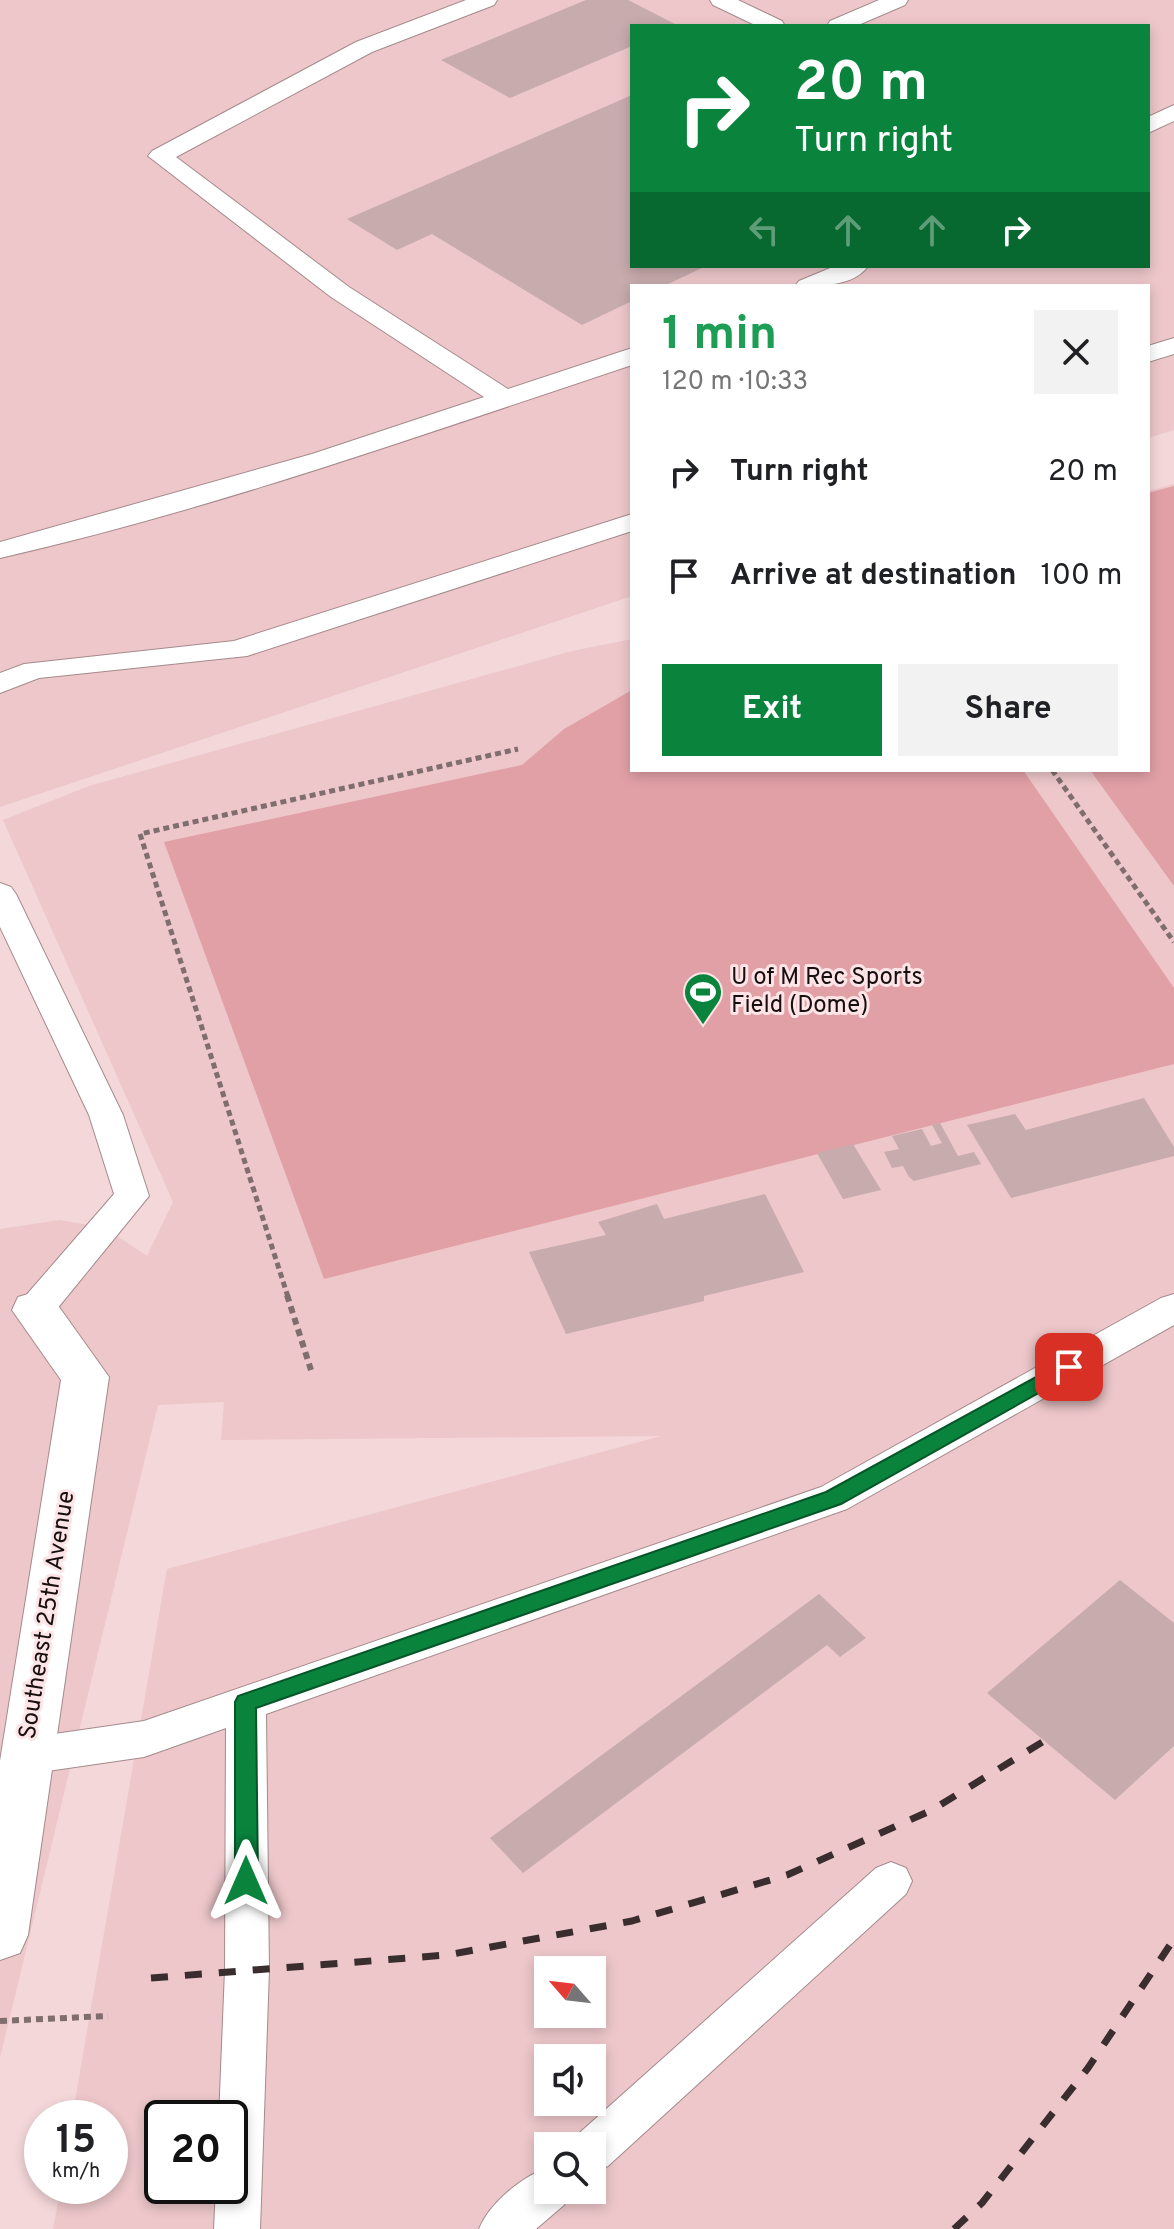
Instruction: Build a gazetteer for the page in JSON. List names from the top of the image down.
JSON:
{
  "streets": {
    "street": ["Southeast 25th Avenue"]
  },
  "places": {
    "sports": ["U of M Rec Sports Field (Dome)"]
  },
  "north": "top left",
  "page": {
    "turn": ["20 m", "Turn right"],
    "heading": ["1 min", "120 m · 10:33"],
    "list": [
      {
        "name": "Turn right",
        "value": "20 m"
      },
      {
        "name": "Arrive at destination",
        "value": "100 m"
      }
    ],
    "buttons": ["Exit", "Share"],
    "speed": "15 km/h",
    "limit": "20"
  }
}
